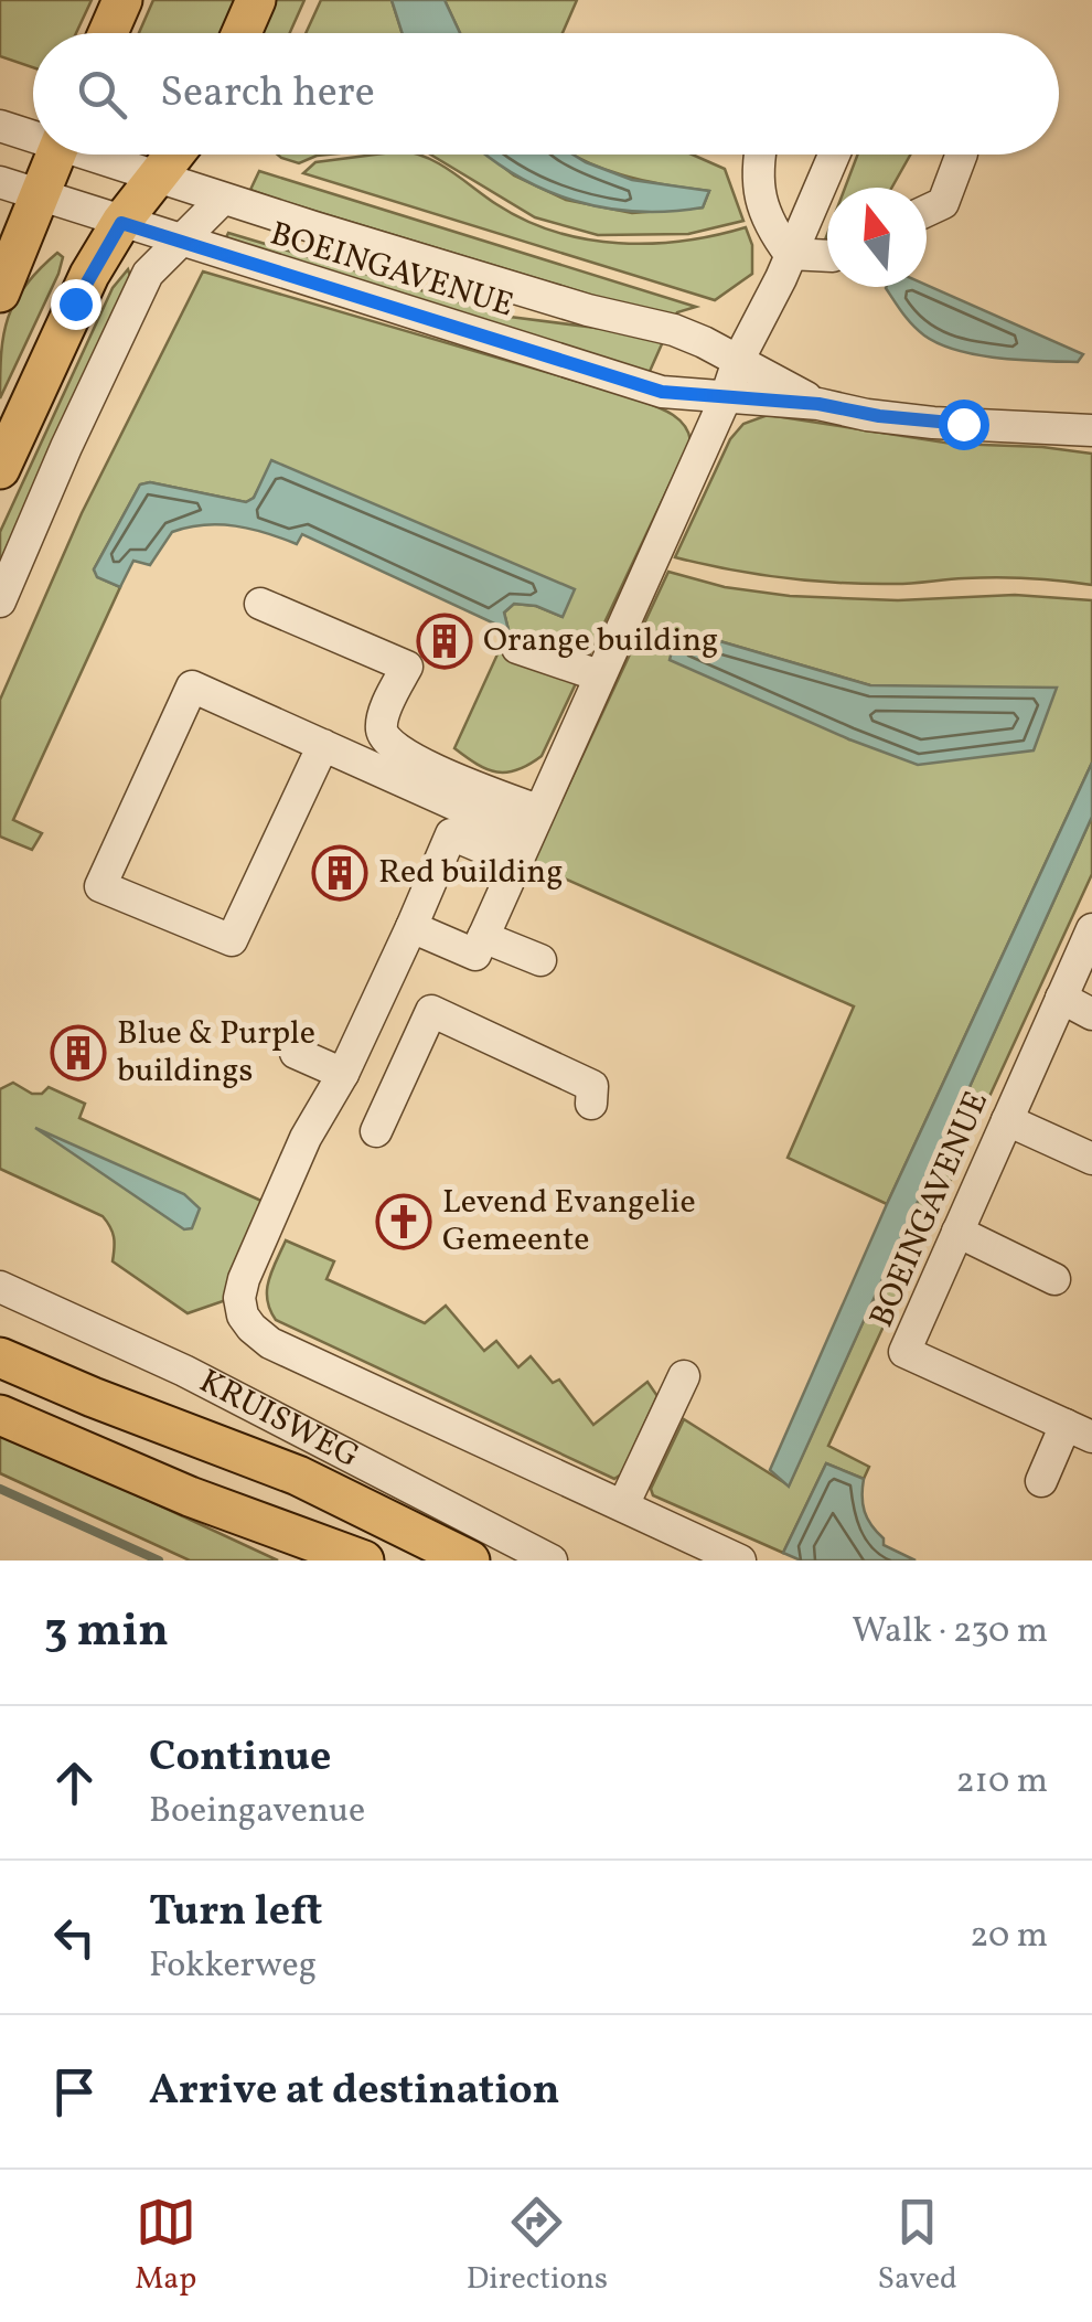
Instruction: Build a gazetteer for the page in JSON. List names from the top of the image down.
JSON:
{
  "streets": {
    "main road": ["KRUISWEG"],
    "street": ["BOEINGAVENUE"]
  },
  "places": {
    "building": ["Orange building", "Red building", "Blue & Purple buildings"],
    "church": ["Levend Evangelie Gemeente"]
  },
  "north": "top",
  "page": {
    "search": "Search here",
    "heading": ["3 min", "Walk · 230 m"],
    "list": [
      ["Continue", "Boeingavenue", "210 m"],
      ["Turn left", "Fokkerweg", "20 m"],
      "Arrive at destination"
    ],
    "nav": ["Map", "Directions", "Saved"]
  }
}
